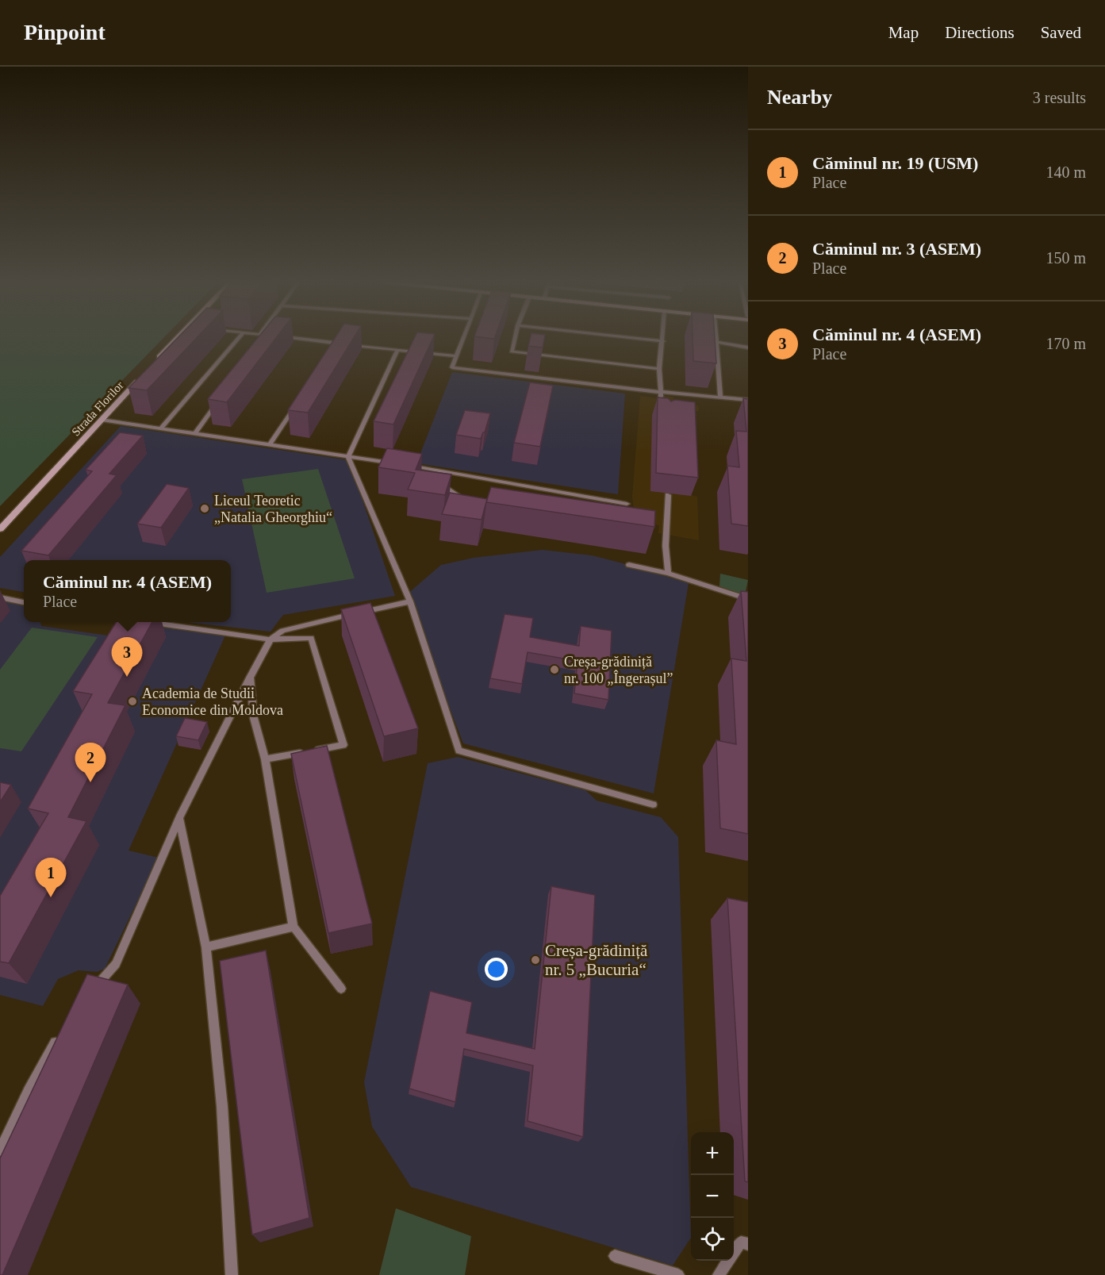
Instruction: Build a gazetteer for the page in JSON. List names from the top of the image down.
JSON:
{
  "streets": {
    "main road": ["Strada Florilor"]
  },
  "places": [
    "Liceul Teoretic „Natalia Gheorghiu“",
    "Creșa-grădiniță nr. 100 „Îngerașul”",
    "Academia de Studii Economice din Moldova",
    "Creșa-grădiniță nr. 5 „Bucuria“"
  ],
  "page": {
    "header": "Pinpoint",
    "nav": ["Map", "Directions", "Saved"],
    "heading": ["Nearby", "3 results"],
    "list": [
      {
        "mark": "1",
        "name": "Căminul nr. 19 (USM)",
        "note": "Place",
        "value": "140 m"
      },
      {
        "mark": "2",
        "name": "Căminul nr. 3 (ASEM)",
        "note": "Place",
        "value": "150 m"
      },
      {
        "mark": "3",
        "name": "Căminul nr. 4 (ASEM)",
        "note": "Place",
        "value": "170 m"
      }
    ],
    "popup": ["Căminul nr. 4 (ASEM)", "Place"],
    "pins": ["3", "2", "1"],
    "map_buttons": ["+", "−"]
  }
}
